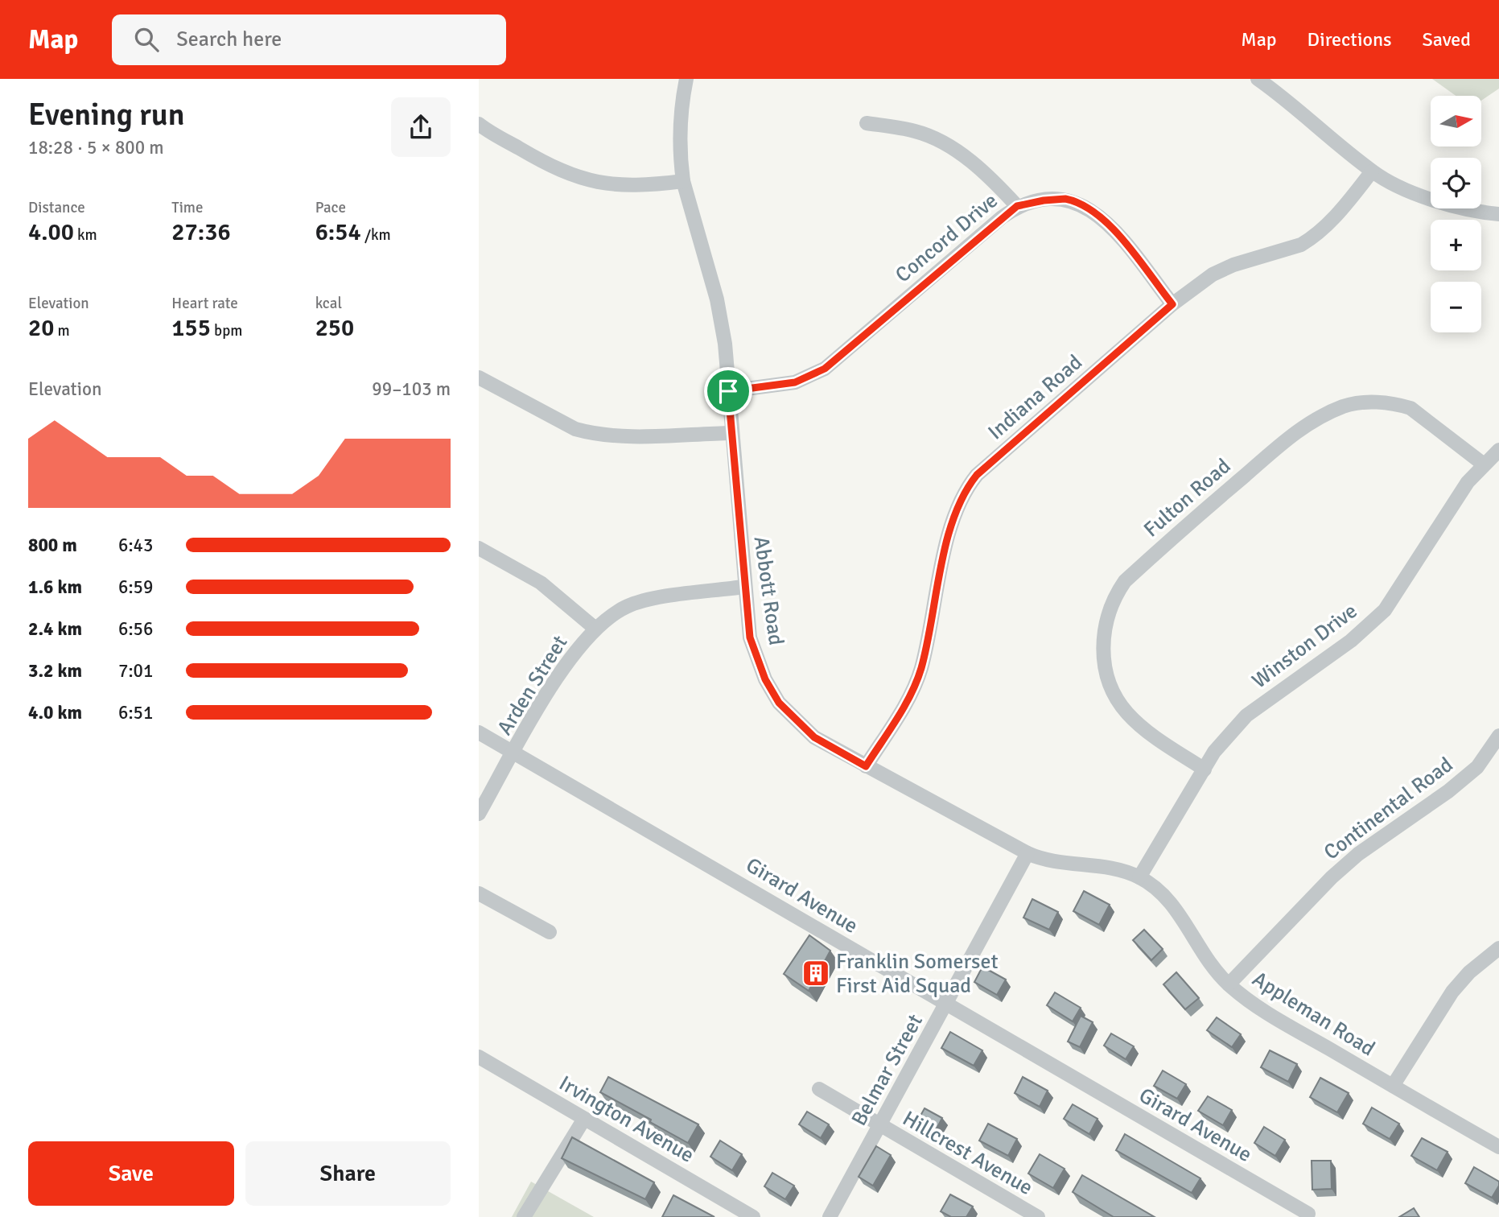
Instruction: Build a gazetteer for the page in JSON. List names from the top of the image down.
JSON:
{
  "streets": {
    "street": [
      "Concord Drive",
      "Indiana Road",
      "Fulton Road",
      "Abbott Road",
      "Winston Drive",
      "Arden Street",
      "Continental Road",
      "Girard Avenue",
      "Appleman Road",
      "Belmar Street",
      "Irvington Avenue",
      "Hillcrest Avenue"
    ]
  },
  "crossings": [
    ["Concord Drive", "Indiana Road"],
    ["Concord Drive", "Abbott Road"],
    ["Indiana Road", "Abbott Road"],
    ["Fulton Road", "Winston Drive"],
    ["Abbott Road", "Winston Drive"],
    ["Abbott Road", "Arden Street"],
    ["Abbott Road", "Appleman Road"],
    ["Abbott Road", "Belmar Street"],
    ["Winston Drive", "Appleman Road"],
    ["Arden Street", "Girard Avenue"],
    ["Continental Road", "Appleman Road"],
    ["Girard Avenue", "Belmar Street"],
    ["Belmar Street", "Hillcrest Avenue"]
  ],
  "places": {
    "building": ["Franklin Somerset First Aid Squad"]
  },
  "north": "right",
  "page": {
    "header": "Map",
    "search": "Search here",
    "nav": ["Map", "Directions", "Saved"],
    "heading": ["Evening run", "18:28 · 5 × 800 m"],
    "map_buttons": ["+", "−"],
    "stats": [
      ["Distance", "4.00 km"],
      ["Time", "27:36"],
      ["Pace", "6:54 /km"],
      ["Elevation", "20 m"],
      ["Heart rate", "155 bpm"],
      ["kcal", "250"]
    ],
    "chart": ["Elevation", "99–103 m"],
    "list": [
      {
        "name": "800 m",
        "note": "6:43"
      },
      {
        "name": "1.6 km",
        "note": "6:59"
      },
      {
        "name": "2.4 km",
        "note": "6:56"
      },
      {
        "name": "3.2 km",
        "note": "7:01"
      },
      {
        "name": "4.0 km",
        "note": "6:51"
      }
    ],
    "buttons": ["Save", "Share"]
  }
}
